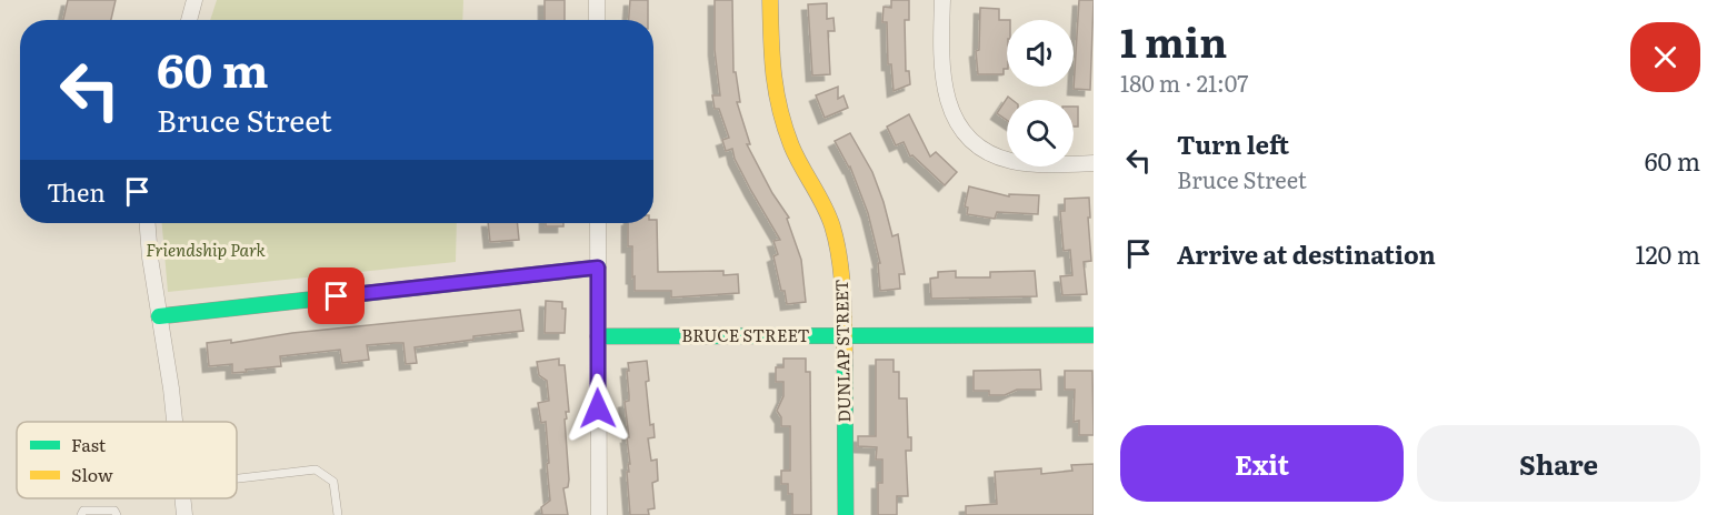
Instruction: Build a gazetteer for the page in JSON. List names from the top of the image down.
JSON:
{
  "streets": {
    "street": ["BRUCE STREET", "DUNLAP STREET"]
  },
  "crossings": [
    ["BRUCE STREET", "DUNLAP STREET"]
  ],
  "parks": ["Friendship Park"],
  "legend": ["Fast", "Slow"],
  "page": {
    "heading": ["1 min", "180 m · 21:07"],
    "turn": ["60 m", "Bruce Street"],
    "list": [
      {
        "name": "Turn left",
        "note": "Bruce Street",
        "value": "60 m"
      },
      {
        "name": "Arrive at destination",
        "value": "120 m"
      }
    ],
    "then": "Then",
    "buttons": ["Exit", "Share"]
  }
}
